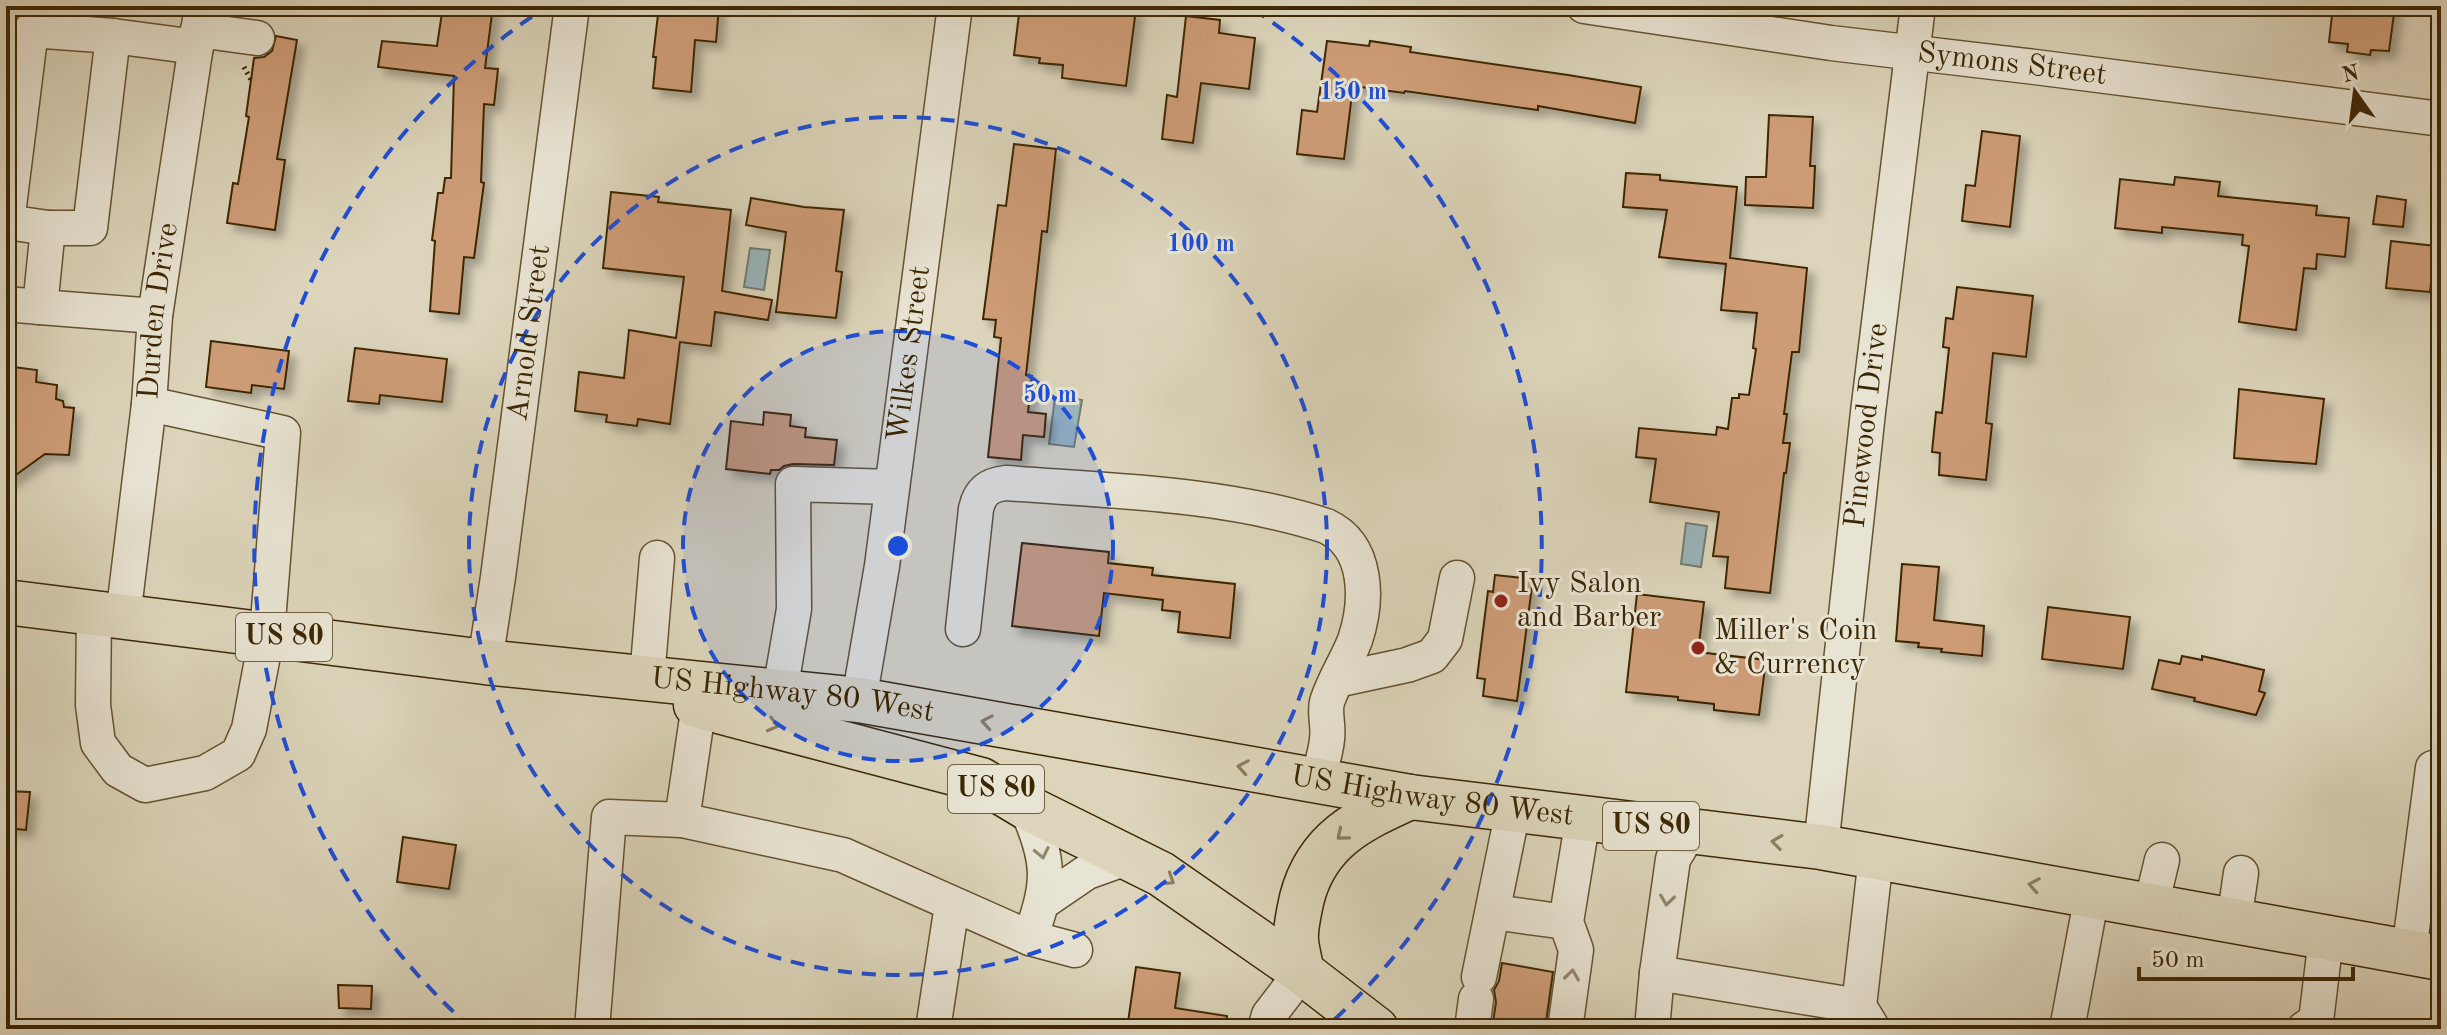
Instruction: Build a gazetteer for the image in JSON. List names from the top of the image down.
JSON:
{
  "streets": {
    "main road": ["US 80", "US Highway 80 West"],
    "street": [
      "Symons Street",
      "Durden Drive",
      "Arnold Street",
      "Wilkes Street",
      "Pinewood Drive"
    ]
  },
  "crossings": [
    ["Symons Street", "Pinewood Drive"],
    ["Durden Drive", "US Highway 80 West"],
    ["Arnold Street", "US Highway 80 West"],
    ["Wilkes Street", "US Highway 80 West"],
    ["Pinewood Drive", "US Highway 80 West"]
  ],
  "places": ["Ivy Salon and Barber", "Miller's Coin & Currency"],
  "scale_bar": "50 m",
  "north": "top",
  "rings": ["150 m", "100 m", "50 m"]
}
